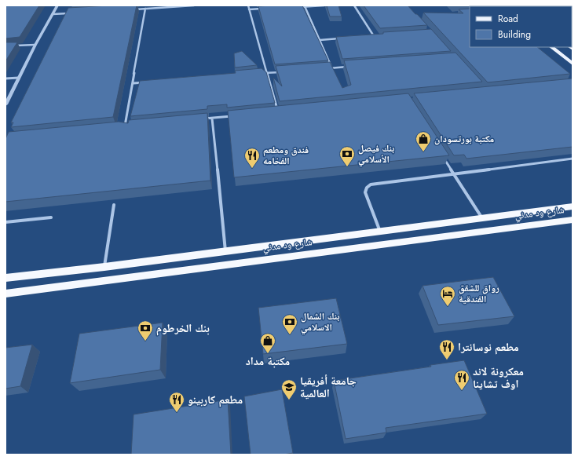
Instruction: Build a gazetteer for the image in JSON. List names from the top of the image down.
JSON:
{
  "streets": {
    "highway": ["شارع ود مدني"]
  },
  "places": {
    "shop": ["مكتبة بورتسودان", "مكتبة مداد"],
    "bank": ["بنك فيصل الأسلامي", "بنك الشمال الاسلامي", "بنك الخرطوم"],
    "restaurant": [
      "فندق ومطعم الفخامه",
      "مطعم نوسانترا",
      "معكرونة لاند اوف تشاينا",
      "مطعم كاربينو"
    ],
    "hotel": ["رواق للشقق الفندقية"],
    "school or university": ["جامعة أفريقيا العالمية"]
  },
  "legend": ["Road", "Building"]
}
